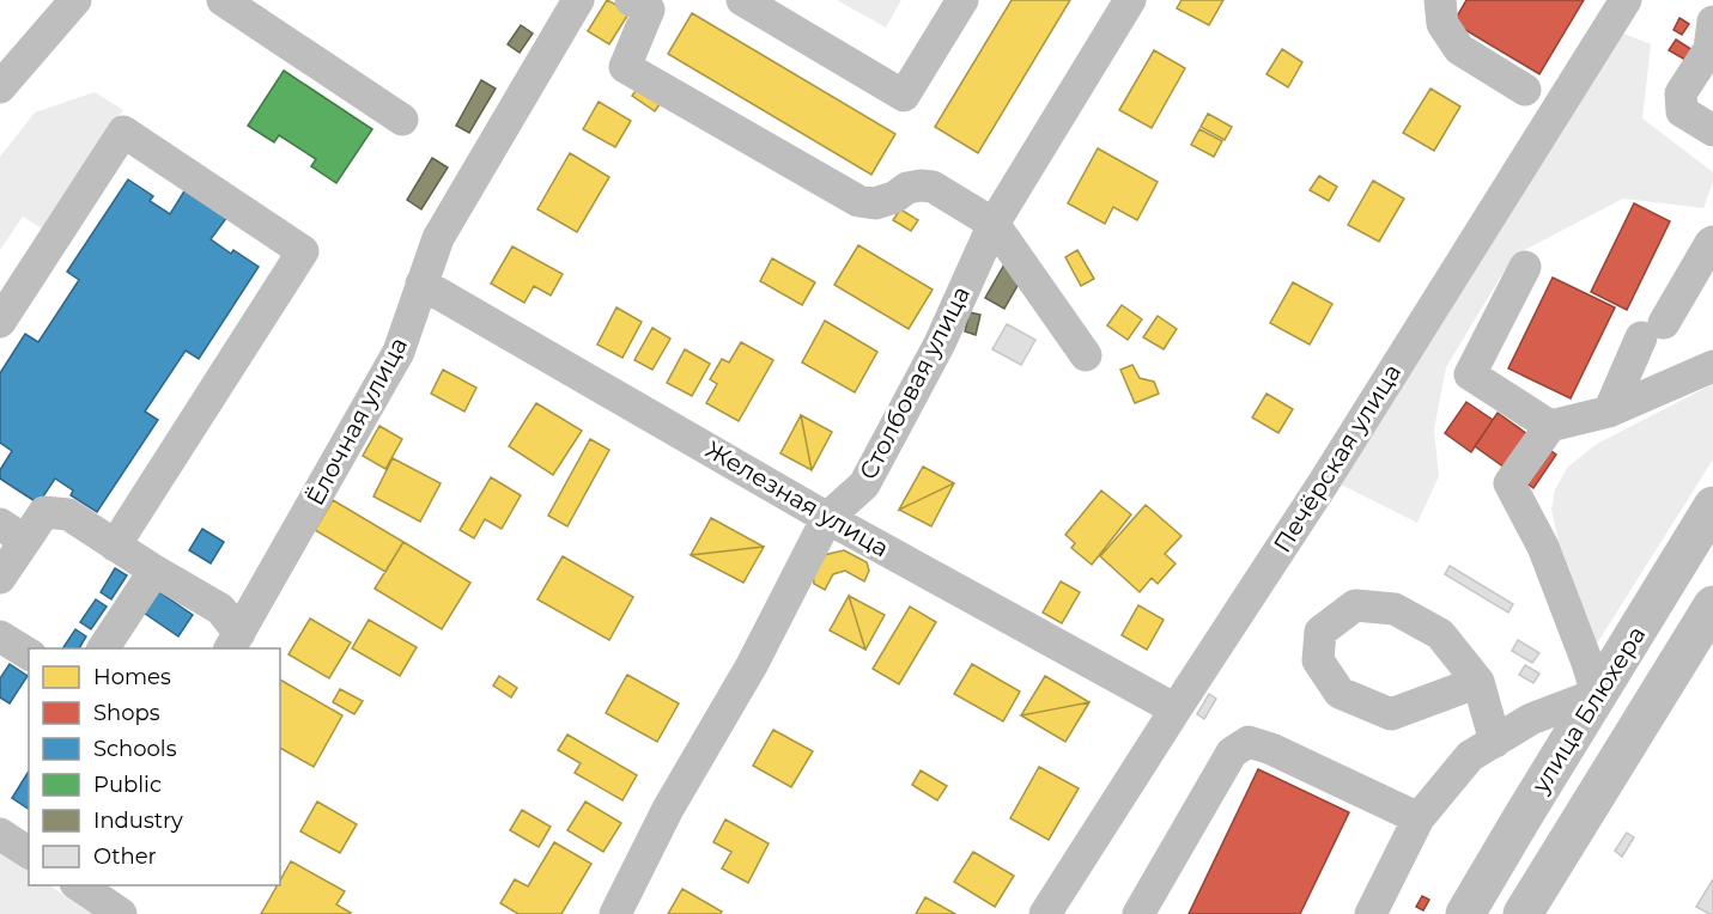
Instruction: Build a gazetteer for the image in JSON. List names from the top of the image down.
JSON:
{
  "streets": {
    "main road": ["улица Блюхера"],
    "street": [
      "Столбовая улица",
      "Ёлочная улица",
      "Печёрская улица",
      "Железная улица"
    ]
  },
  "crossings": [
    ["Столбовая улица", "Железная улица"],
    ["Ёлочная улица", "Железная улица"],
    ["Печёрская улица", "Железная улица"]
  ],
  "legend": [
    "Homes",
    "Shops",
    "Schools",
    "Public",
    "Industry",
    "Other"
  ]
}
